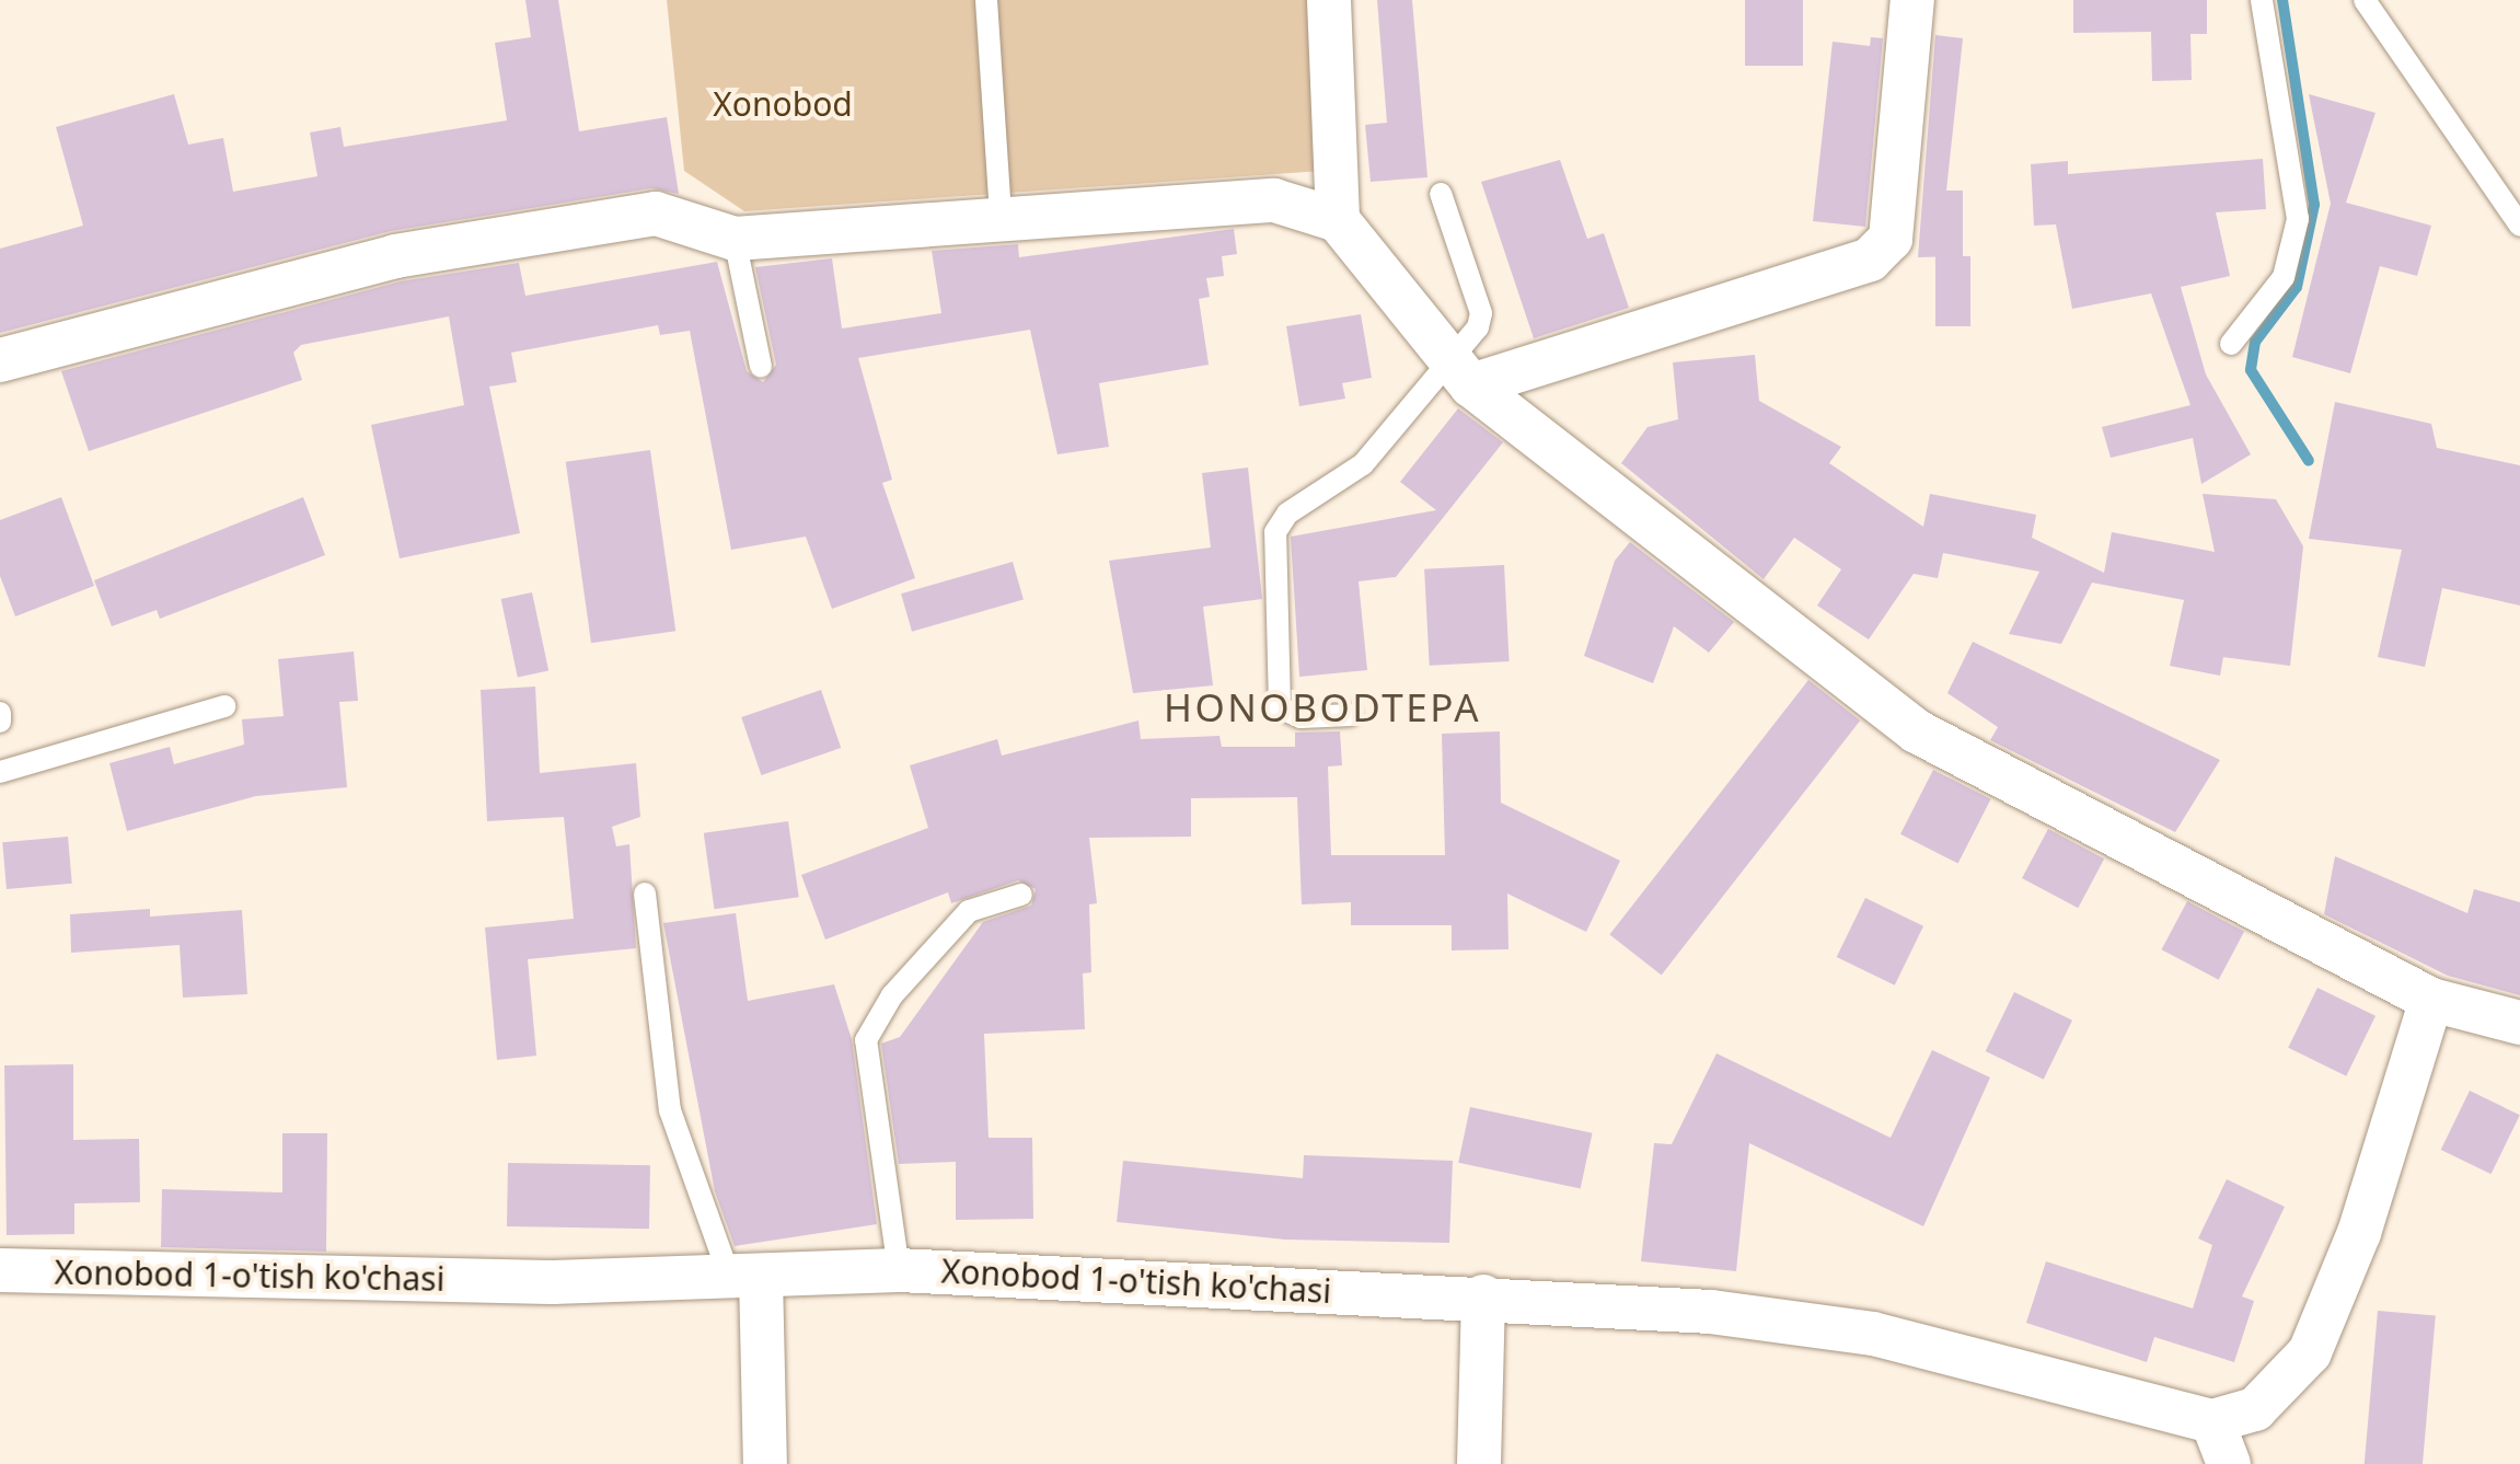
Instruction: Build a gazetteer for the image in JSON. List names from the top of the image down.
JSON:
{
  "streets": {
    "street": ["Xonobod 1-o'tish ko'chasi"]
  },
  "districts": ["HONOBODTEPA"],
  "parks": ["Xonobod"]
}
